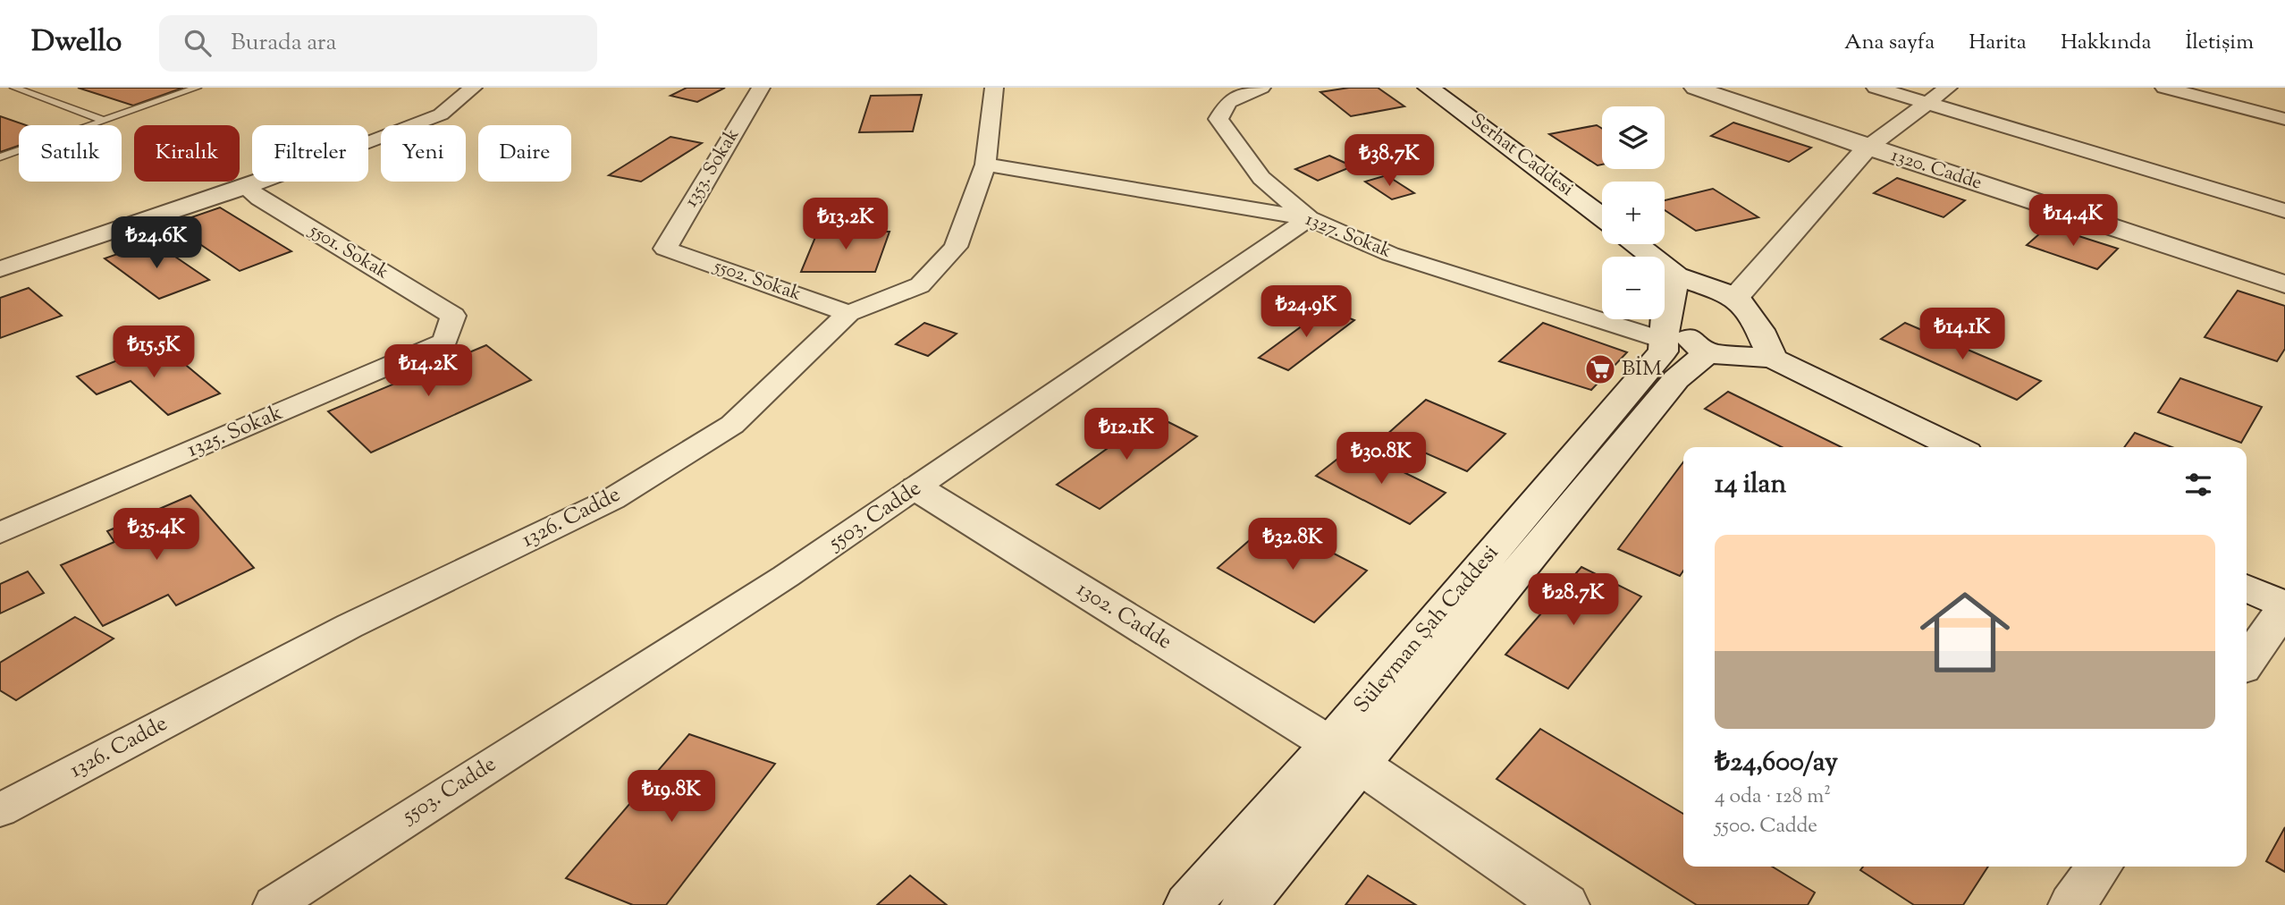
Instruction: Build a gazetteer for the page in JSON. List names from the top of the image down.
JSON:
{
  "streets": {
    "main road": [
      "Serhat Caddesi",
      "1320. Cadde",
      "1302. Cadde",
      "Süleyman Şah Caddesi"
    ],
    "street": [
      "1353. Sokak",
      "1327. Sokak",
      "5501. Sokak",
      "5502. Sokak",
      "1325. Sokak",
      "5503. Cadde",
      "1326. Cadde"
    ]
  },
  "crossings": [
    ["1353. Sokak", "5502. Sokak"],
    ["1327. Sokak", "5503. Cadde"],
    ["1327. Sokak", "1326. Cadde"],
    ["1327. Sokak", "Süleyman Şah Caddesi"],
    ["5501. Sokak", "1325. Sokak"],
    ["5502. Sokak", "1326. Cadde"],
    ["5503. Cadde", "1302. Cadde"],
    ["1302. Cadde", "Süleyman Şah Caddesi"]
  ],
  "places": {
    "supermarket": ["BİM"]
  },
  "page": {
    "header": "Dwello",
    "search": "Burada ara",
    "nav": [
      "Ana sayfa",
      "Harita",
      "Hakkında",
      "İletişim"
    ],
    "map_buttons": ["+", "−"],
    "chip": [
      "Satılık",
      "Kiralık",
      "Filtreler",
      "Yeni",
      "Daire"
    ],
    "price": [
      "₺38.7K",
      "₺14.4K",
      "₺13.2K",
      "₺24.6K",
      "₺24.9K",
      "₺14.1K",
      "₺15.5K",
      "₺14.2K",
      "₺12.1K",
      "₺30.8K",
      "₺35.4K",
      "₺32.8K",
      "₺28.7K",
      "₺19.8K"
    ],
    "heading": "14 ilan",
    "list": [
      {
        "name": "₺24,600/ay",
        "note": "4 oda · 128 m² · 5500. Cadde"
      }
    ]
  }
}
